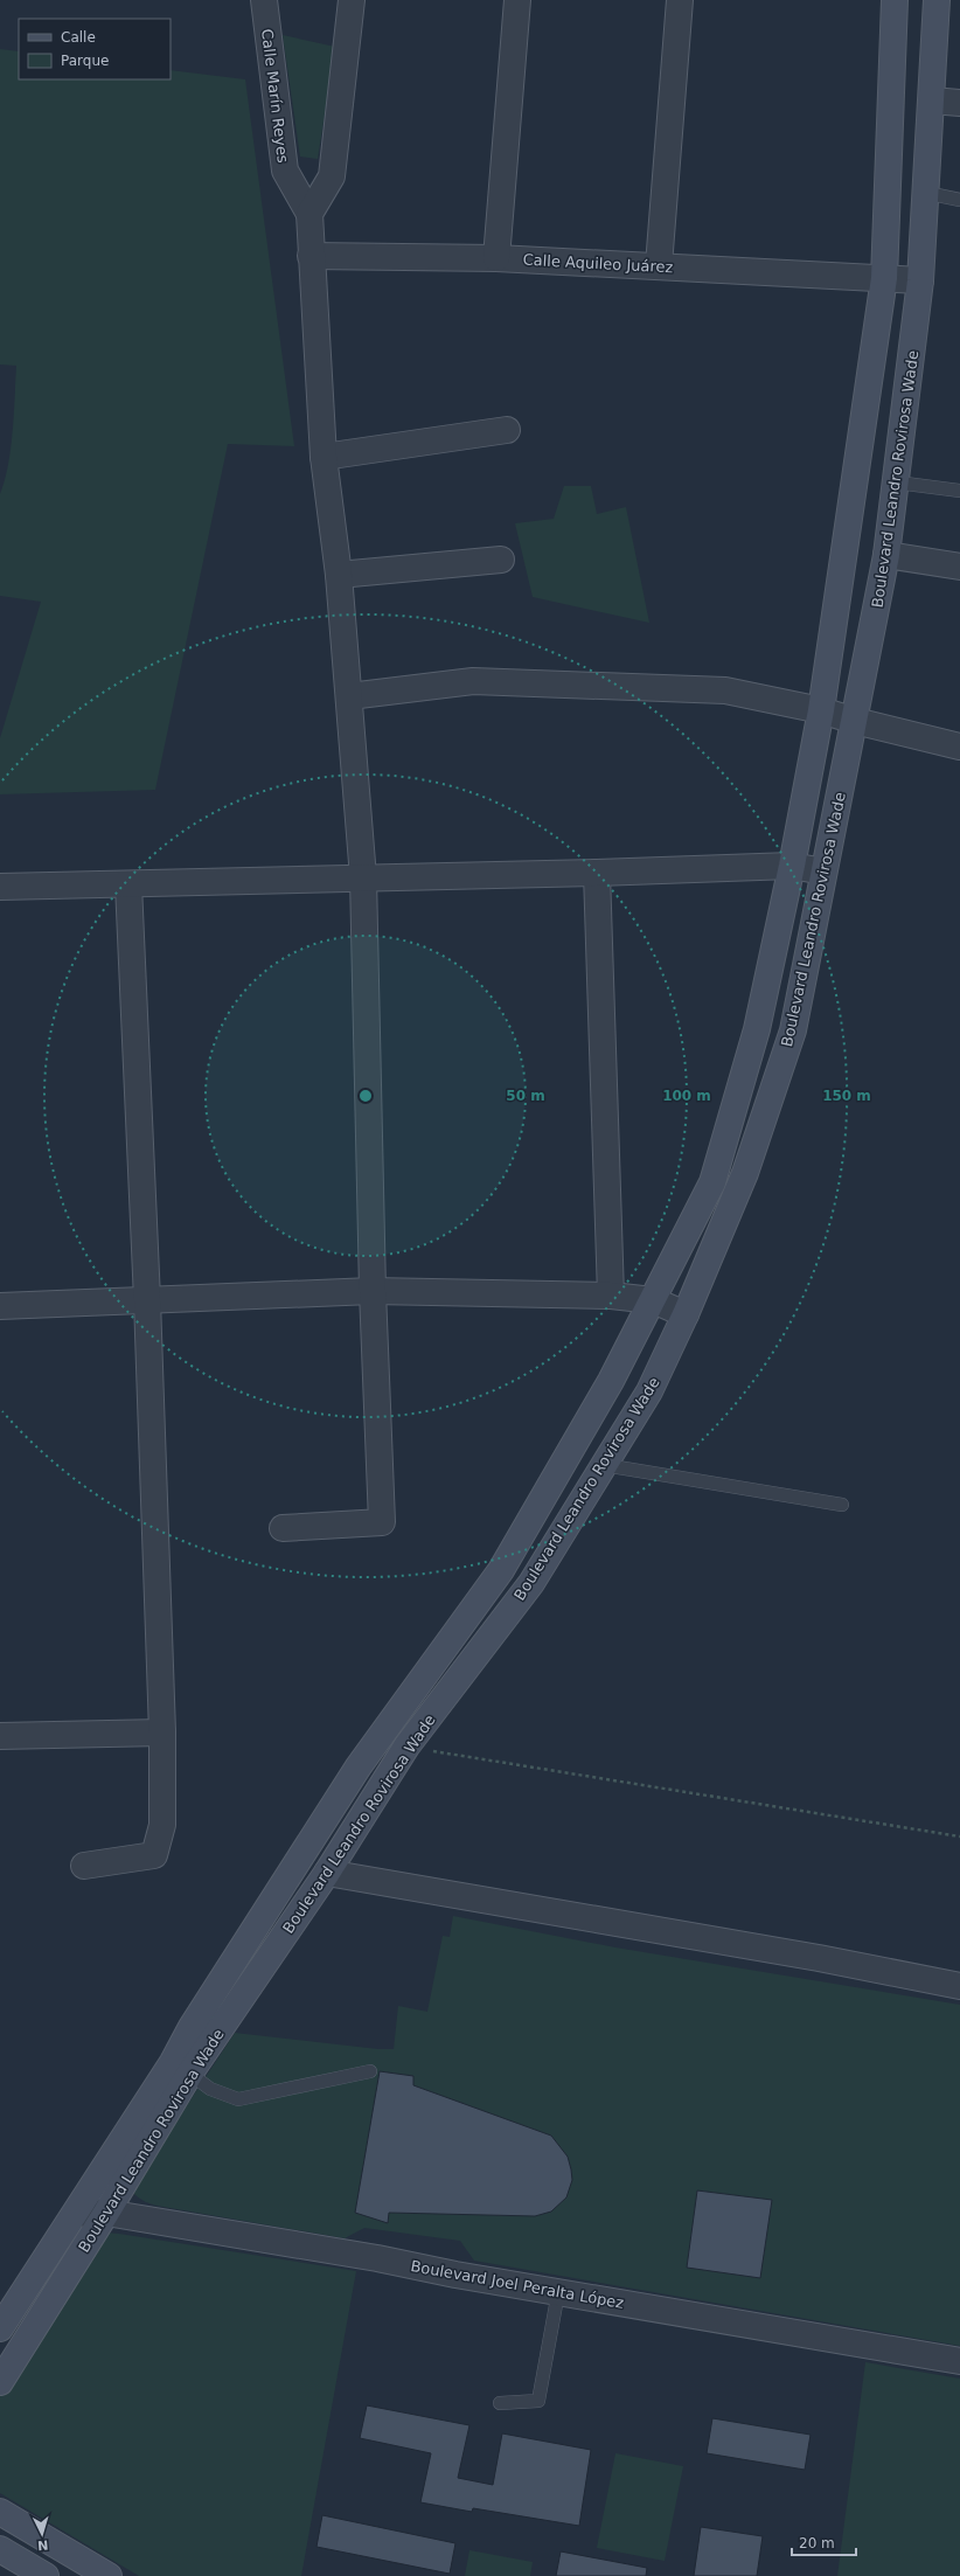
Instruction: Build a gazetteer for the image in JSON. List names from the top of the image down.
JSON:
{
  "streets": {
    "main road": ["Boulevard Leandro Rovirosa Wade"],
    "street": ["Calle Marín Reyes", "Calle Aquileo Juárez", "Boulevard Joel Peralta López"]
  },
  "crossings": [
    ["Calle Aquileo Juárez", "Boulevard Leandro Rovirosa Wade"],
    ["Boulevard Leandro Rovirosa Wade", "Boulevard Joel Peralta López"]
  ],
  "legend": ["Calle", "Parque"],
  "scale_bar": "20 m",
  "north": "bottom",
  "rings": ["50 m", "100 m", "150 m"]
}
